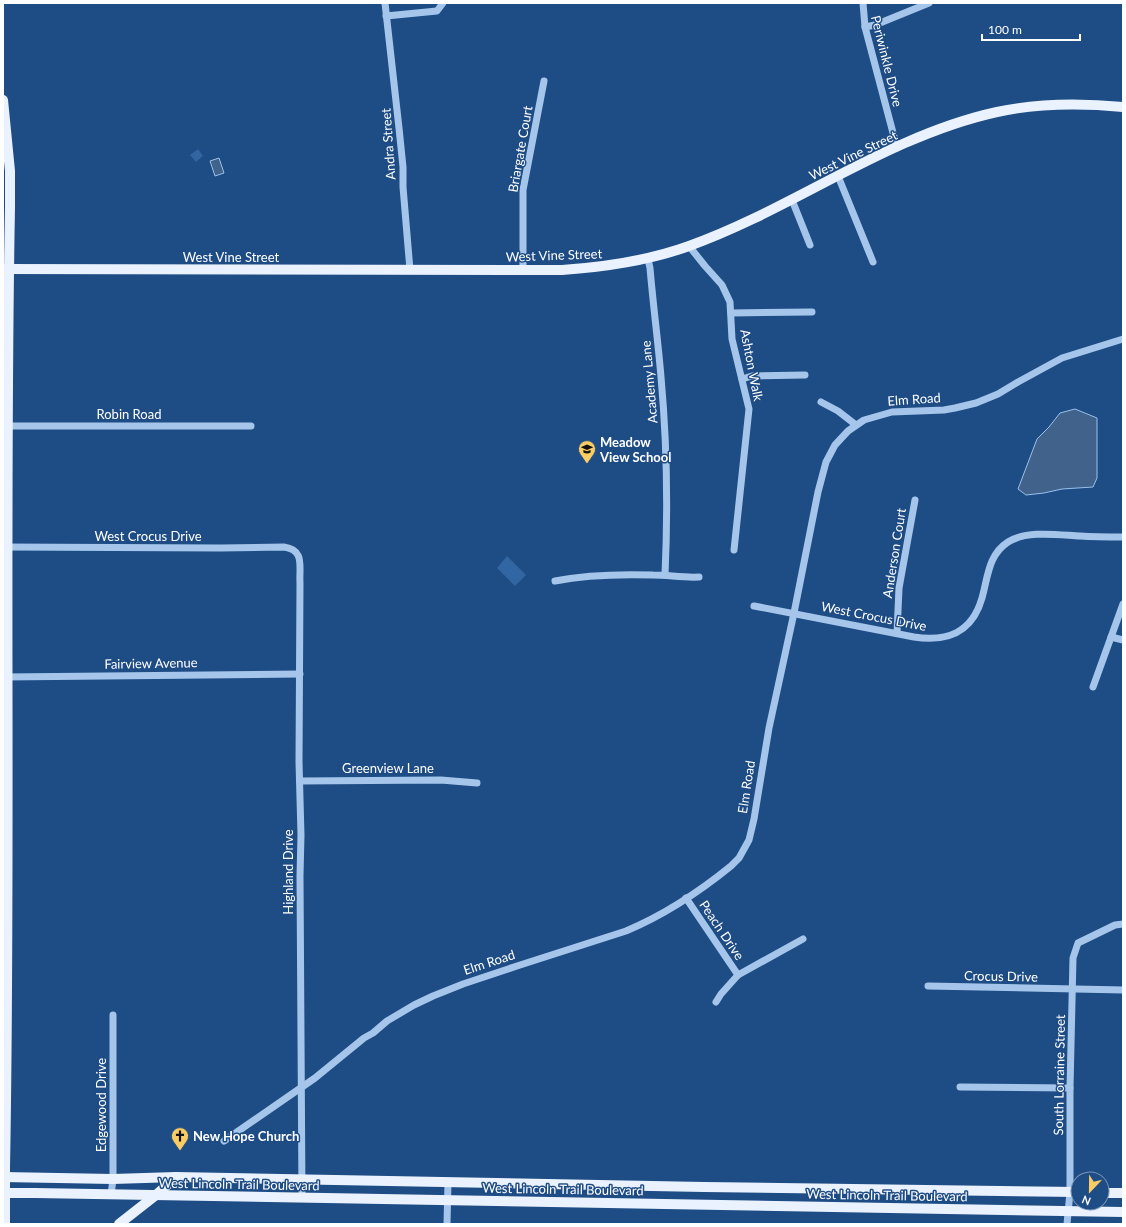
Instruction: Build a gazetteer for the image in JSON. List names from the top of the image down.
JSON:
{
  "streets": {
    "main road": ["West Vine Street", "West Lincoln Trail Boulevard"],
    "street": [
      "Periwinkle Drive",
      "Andra Street",
      "Briargate Court",
      "Ashton Walk",
      "Academy Lane",
      "Elm Road",
      "Robin Road",
      "West Crocus Drive",
      "Anderson Court",
      "Fairview Avenue",
      "Greenview Lane",
      "Highland Drive",
      "Peach Drive",
      "Crocus Drive",
      "South Lorraine Street",
      "Edgewood Drive"
    ]
  },
  "crossings": [
    ["Periwinkle Drive", "West Vine Street"],
    ["Andra Street", "West Vine Street"],
    ["Briargate Court", "West Vine Street"],
    ["West Vine Street", "Ashton Walk"],
    ["West Vine Street", "Academy Lane"],
    ["Elm Road", "West Crocus Drive"],
    ["Elm Road", "Highland Drive"],
    ["Elm Road", "Peach Drive"],
    ["West Crocus Drive", "Anderson Court"],
    ["West Crocus Drive", "Highland Drive"],
    ["Fairview Avenue", "Highland Drive"],
    ["Greenview Lane", "Highland Drive"],
    ["Highland Drive", "West Lincoln Trail Boulevard"],
    ["Crocus Drive", "South Lorraine Street"],
    ["South Lorraine Street", "West Lincoln Trail Boulevard"],
    ["Edgewood Drive", "West Lincoln Trail Boulevard"]
  ],
  "places": {
    "school or university": ["Meadow View School"],
    "church": ["New Hope Church"]
  },
  "scale_bar": "100 m",
  "north": "bottom"
}
